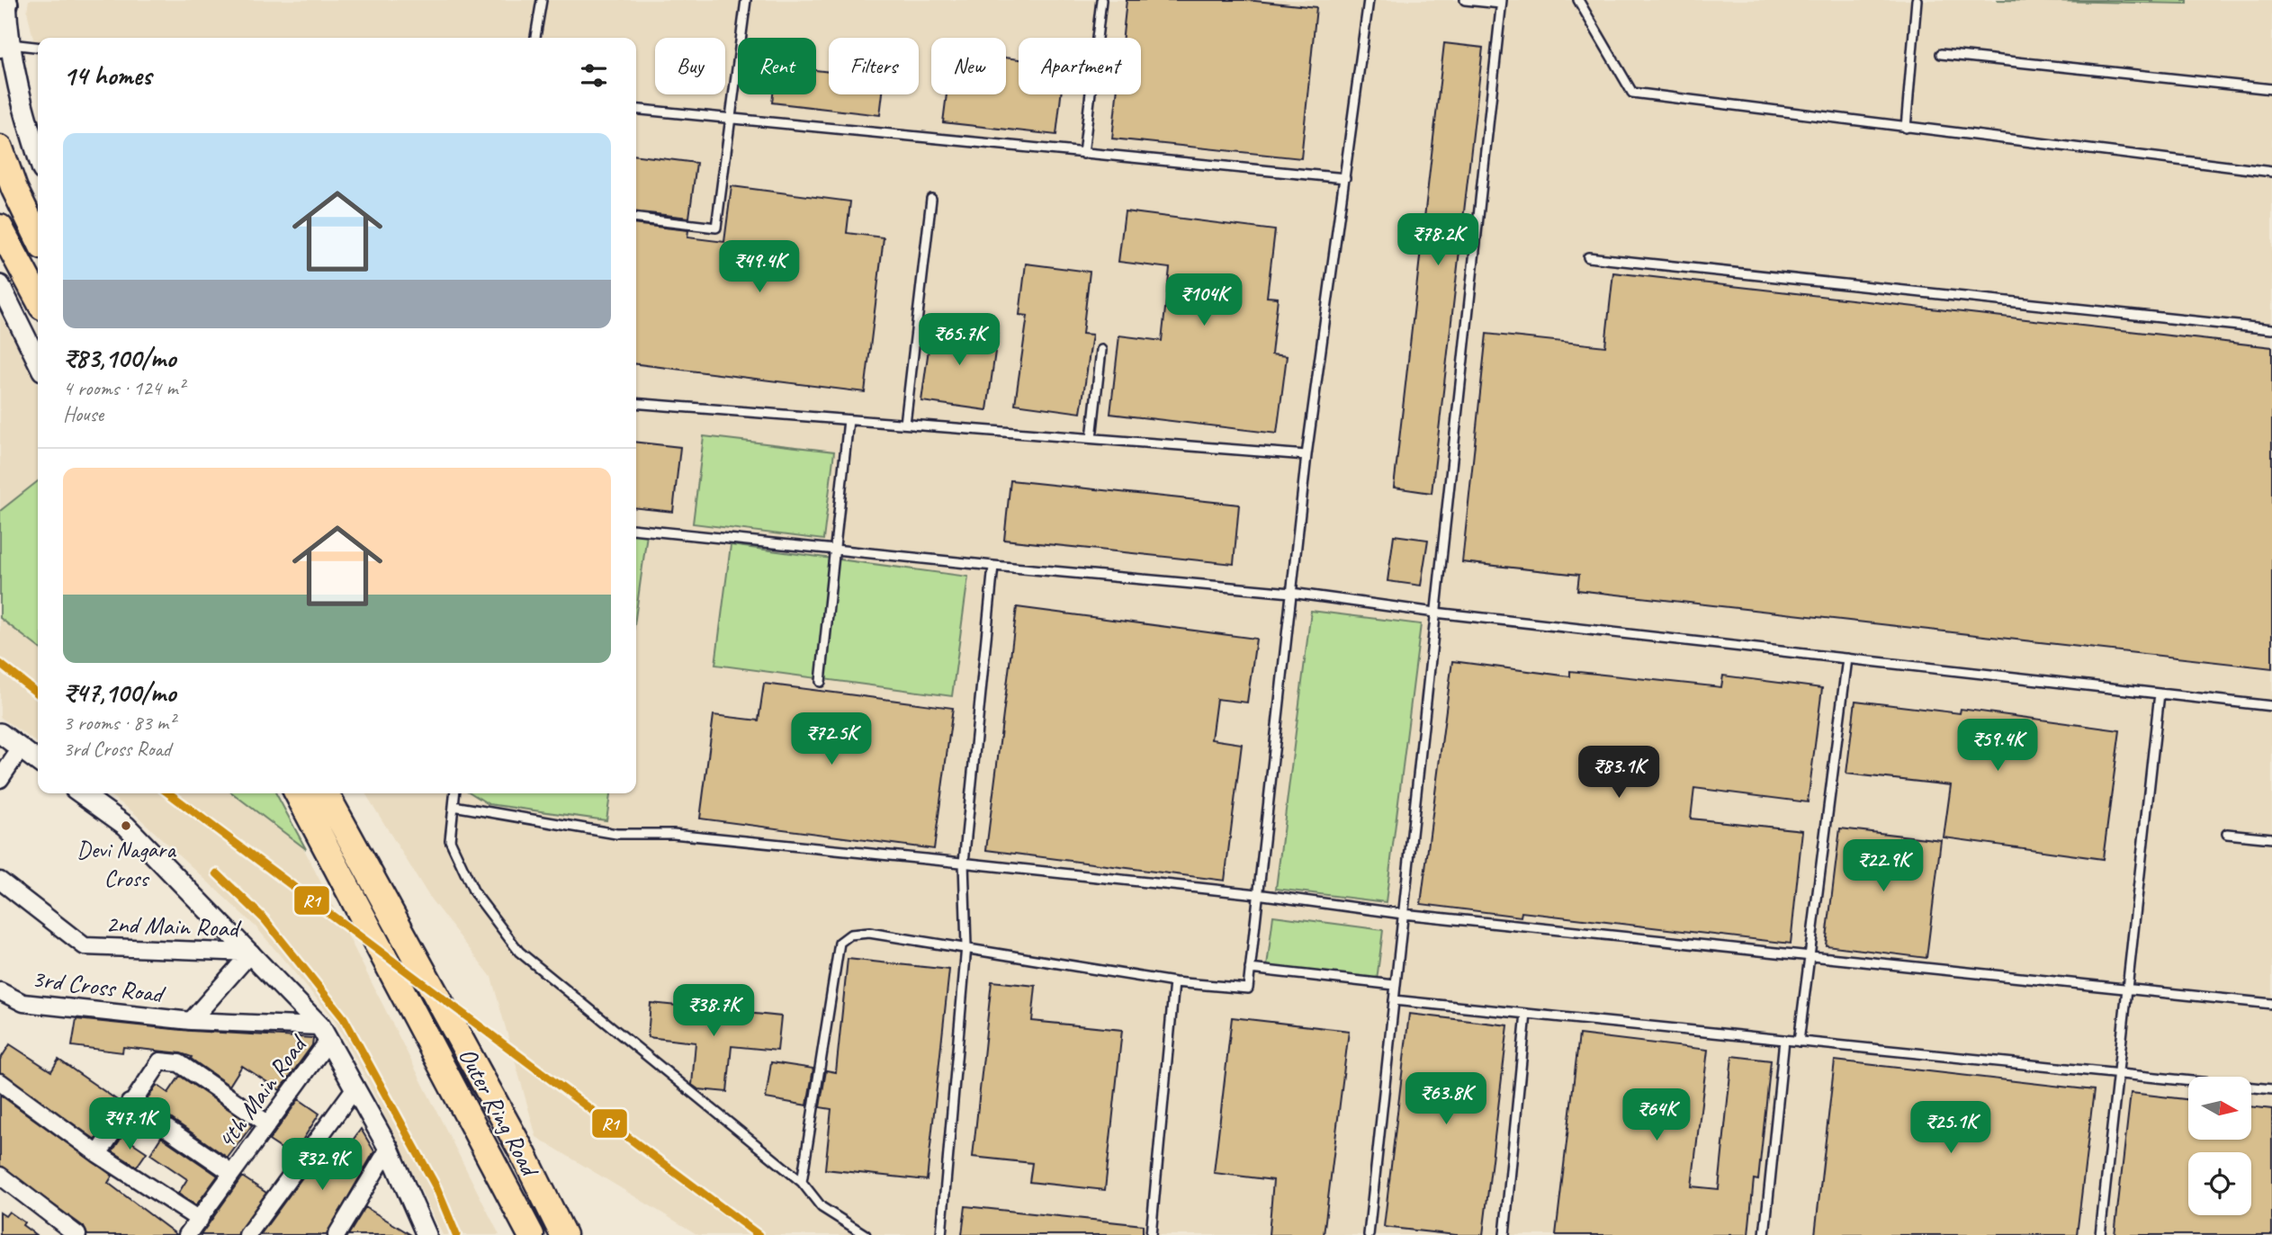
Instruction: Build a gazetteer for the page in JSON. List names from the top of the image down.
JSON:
{
  "streets": {
    "highway": ["Outer Ring Road"],
    "street": ["2nd Main Road", "3rd Cross Road", "4th Main Road"]
  },
  "crossings": [
    ["2nd Main Road", "3rd Cross Road"],
    ["3rd Cross Road", "4th Main Road"]
  ],
  "places": ["Devi Nagara Cross"],
  "lines": ["transit line R1"],
  "north": "right",
  "page": {
    "chip": [
      "Buy",
      "Rent",
      "Filters",
      "New",
      "Apartment"
    ],
    "heading": "14 homes",
    "list": [
      {
        "name": "₹83,100/mo",
        "note": "4 rooms · 124 m² · House"
      },
      {
        "name": "₹47,100/mo",
        "note": "3 rooms · 83 m² · 3rd Cross Road"
      }
    ],
    "price": [
      "₹78.2K",
      "₹49.4K",
      "₹104K",
      "₹65.7K",
      "₹72.5K",
      "₹59.4K",
      "₹83.1K",
      "₹22.9K",
      "₹38.7K",
      "₹63.8K",
      "₹64K",
      "₹47.1K",
      "₹25.1K",
      "₹32.9K"
    ]
  }
}
